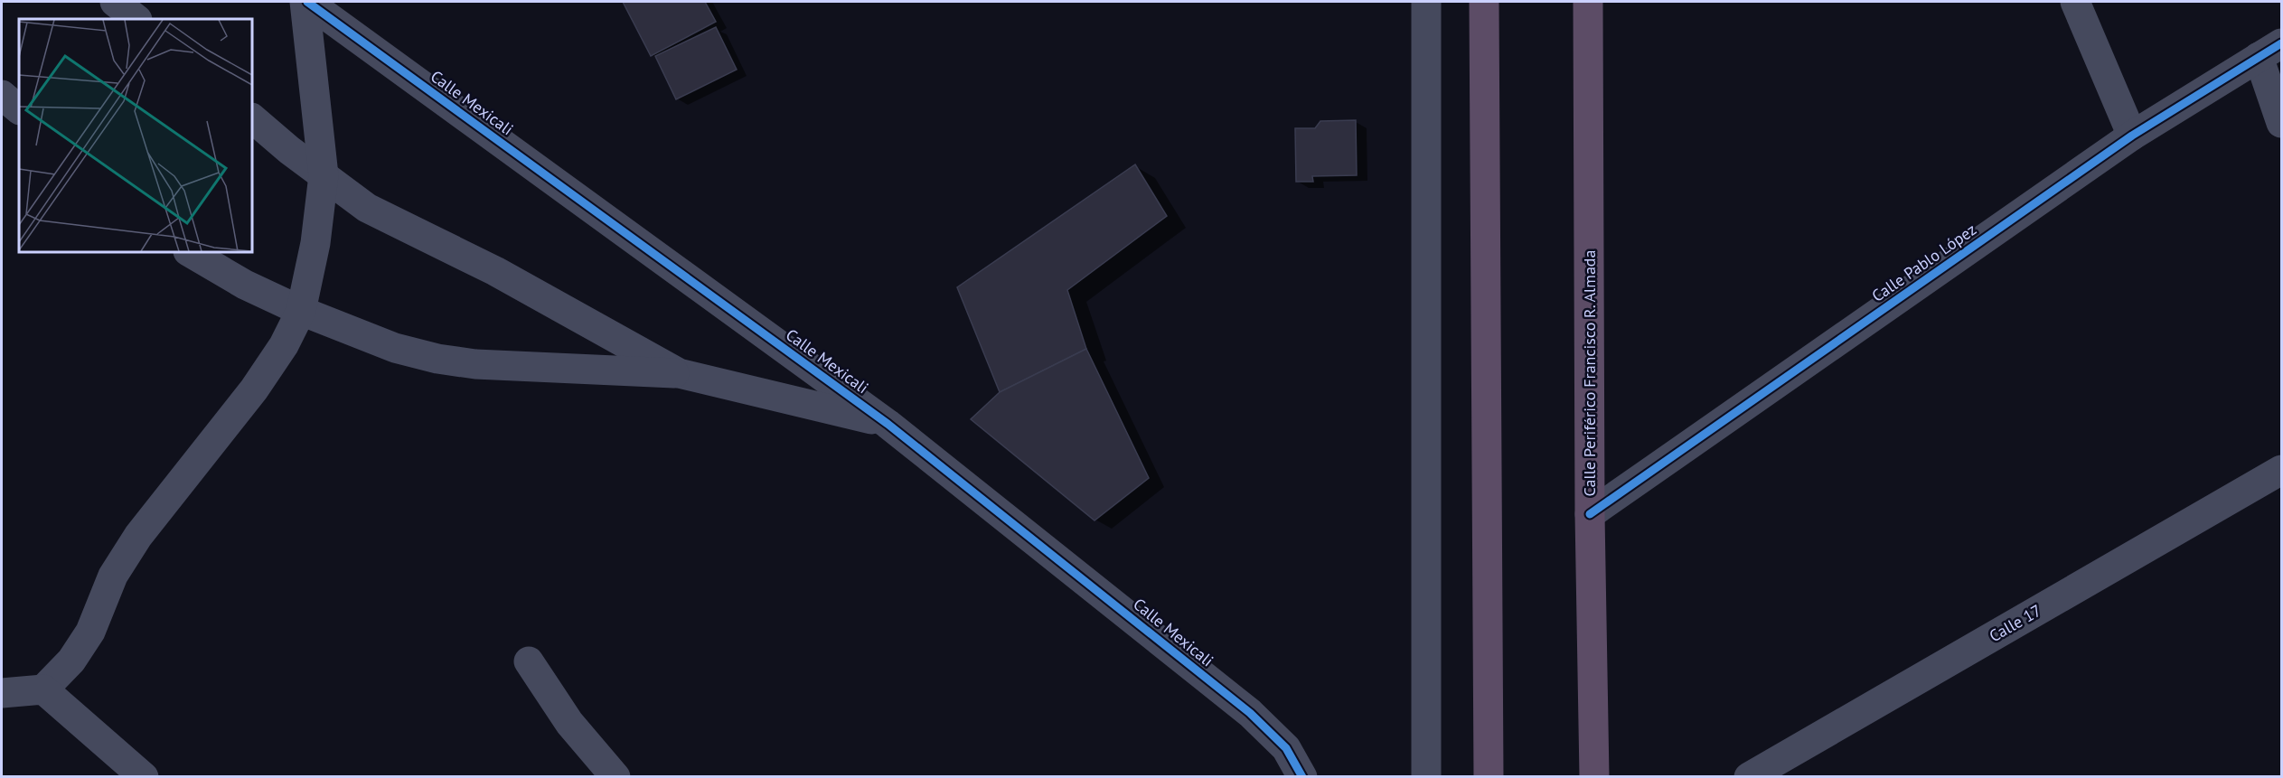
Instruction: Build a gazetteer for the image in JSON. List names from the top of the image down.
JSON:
{
  "streets": {
    "highway": ["Calle Periférico Francisco R. Almada"],
    "street": ["Calle Mexicali", "Calle Pablo López", "Calle 17"]
  },
  "crossings": [
    ["Calle Pablo López", "Calle Periférico Francisco R. Almada"]
  ]
}
